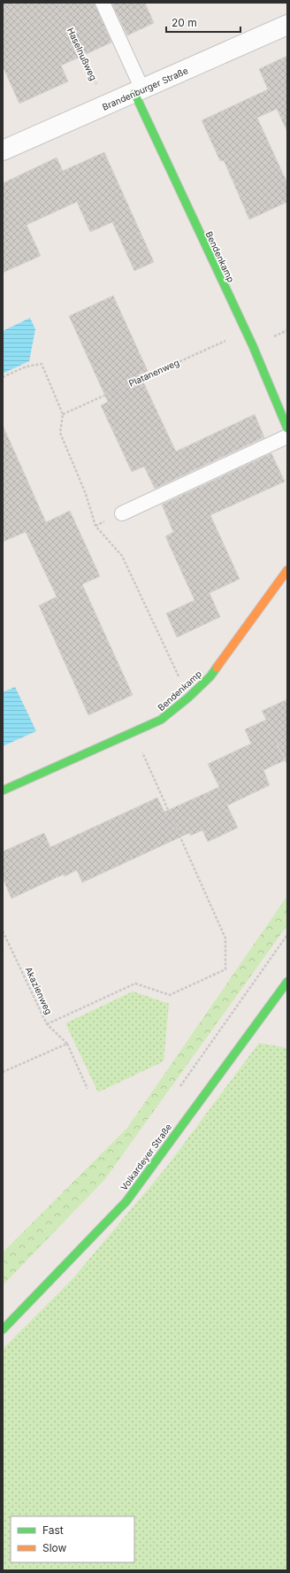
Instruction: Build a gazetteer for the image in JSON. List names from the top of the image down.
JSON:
{
  "streets": {
    "street": ["Brandenburger Straße", "Bendenkamp", "Volkardeyer Straße"],
    "path": ["Haselnußweg", "Platanenweg", "Akazienweg"]
  },
  "crossings": [
    ["Haselnußweg", "Brandenburger Straße"],
    ["Brandenburger Straße", "Bendenkamp"],
    ["Bendenkamp", "Platanenweg"]
  ],
  "legend": ["Fast", "Slow"],
  "scale_bar": "20 m"
}
